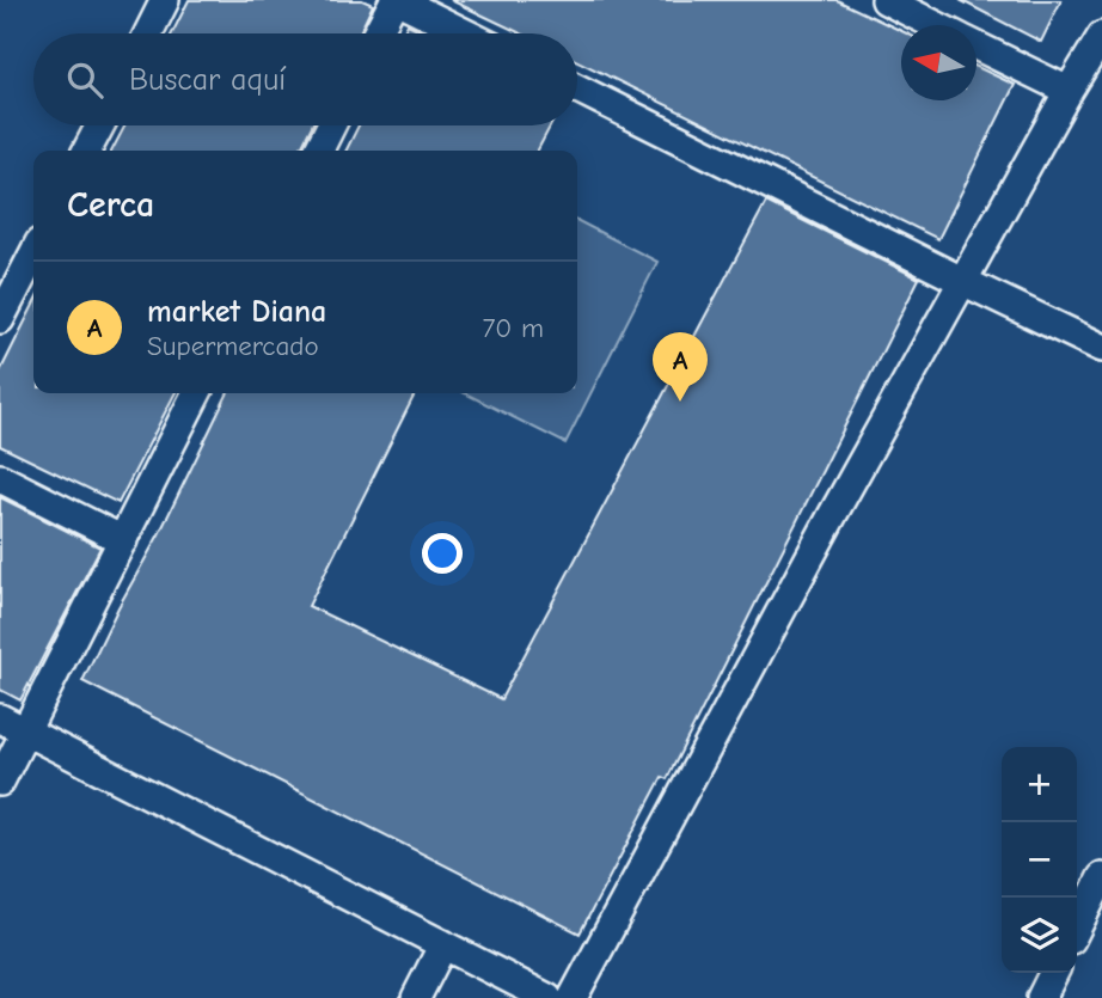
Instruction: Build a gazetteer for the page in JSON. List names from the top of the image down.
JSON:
{
  "north": "left",
  "page": {
    "search": "Buscar aquí",
    "heading": "Cerca",
    "list": [
      {
        "mark": "A",
        "name": "market Diana",
        "note": "Supermercado",
        "value": "70 m"
      }
    ],
    "pins": "A",
    "map_buttons": ["+", "−"]
  }
}
